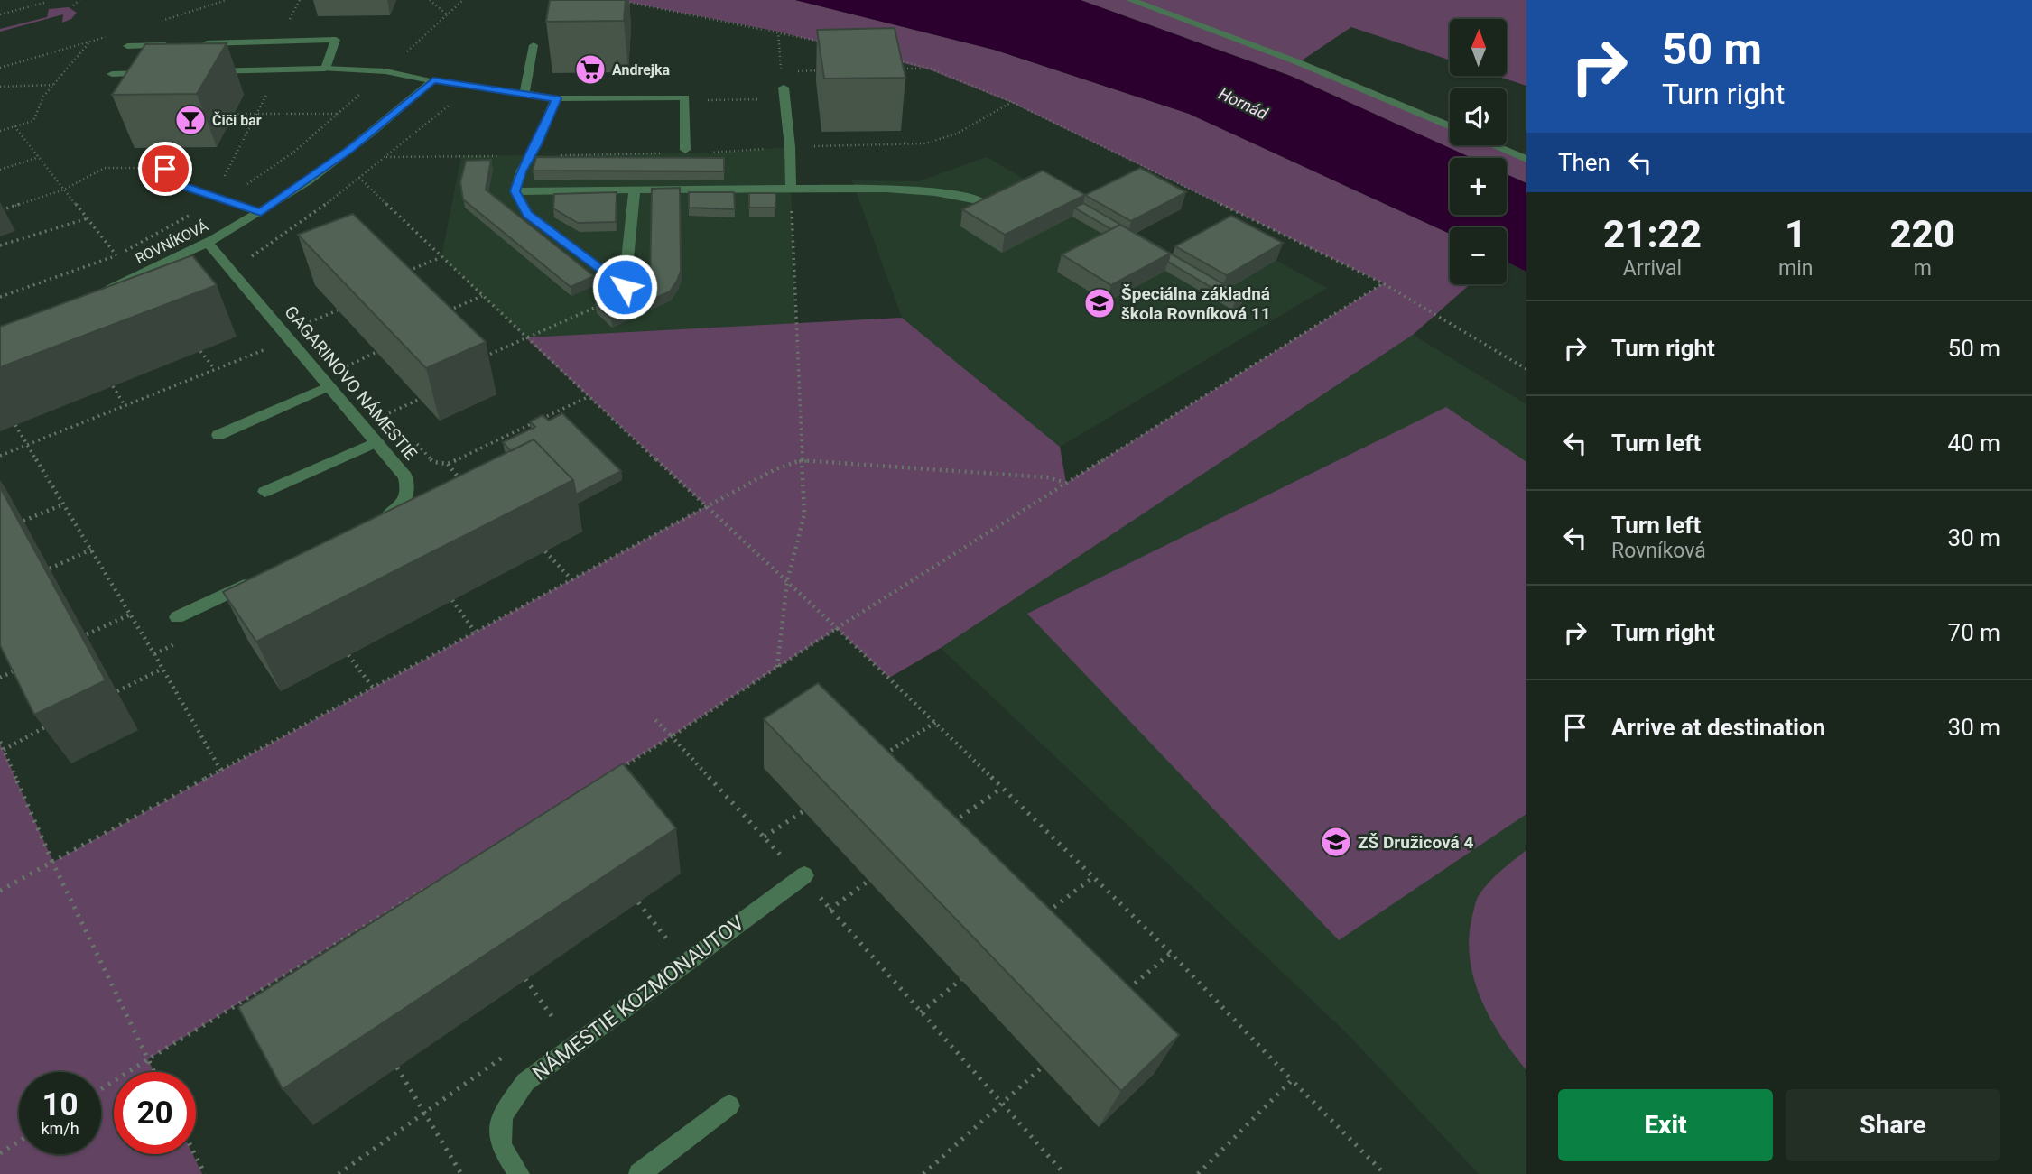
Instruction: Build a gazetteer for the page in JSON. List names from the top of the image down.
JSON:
{
  "streets": {
    "street": ["ROVNÍKOVÁ", "GAGARINOVO NÁMESTIE", "NÁMESTIE KOZMONAUTOV"]
  },
  "crossings": [
    ["ROVNÍKOVÁ", "GAGARINOVO NÁMESTIE"]
  ],
  "water": ["Hornád"],
  "places": {
    "supermarket": ["Andrejka"],
    "bar": ["Čiči bar"],
    "school or university": ["Špeciálna základná škola Rovníková 11", "ZŠ Družicová 4"]
  },
  "north": "top",
  "page": {
    "turn": ["50 m", "Turn right"],
    "map_buttons": ["+", "−"],
    "then": "Then",
    "eta": [
      "21:22",
      "Arrival",
      "1",
      "min",
      "220",
      "m"
    ],
    "list": [
      {
        "name": "Turn right",
        "value": "50 m"
      },
      {
        "name": "Turn left",
        "value": "40 m"
      },
      {
        "name": "Turn left",
        "note": "Rovníková",
        "value": "30 m"
      },
      {
        "name": "Turn right",
        "value": "70 m"
      },
      {
        "name": "Arrive at destination",
        "value": "30 m"
      }
    ],
    "speed": "10 km/h",
    "limit": "20",
    "buttons": ["Exit", "Share"]
  }
}
